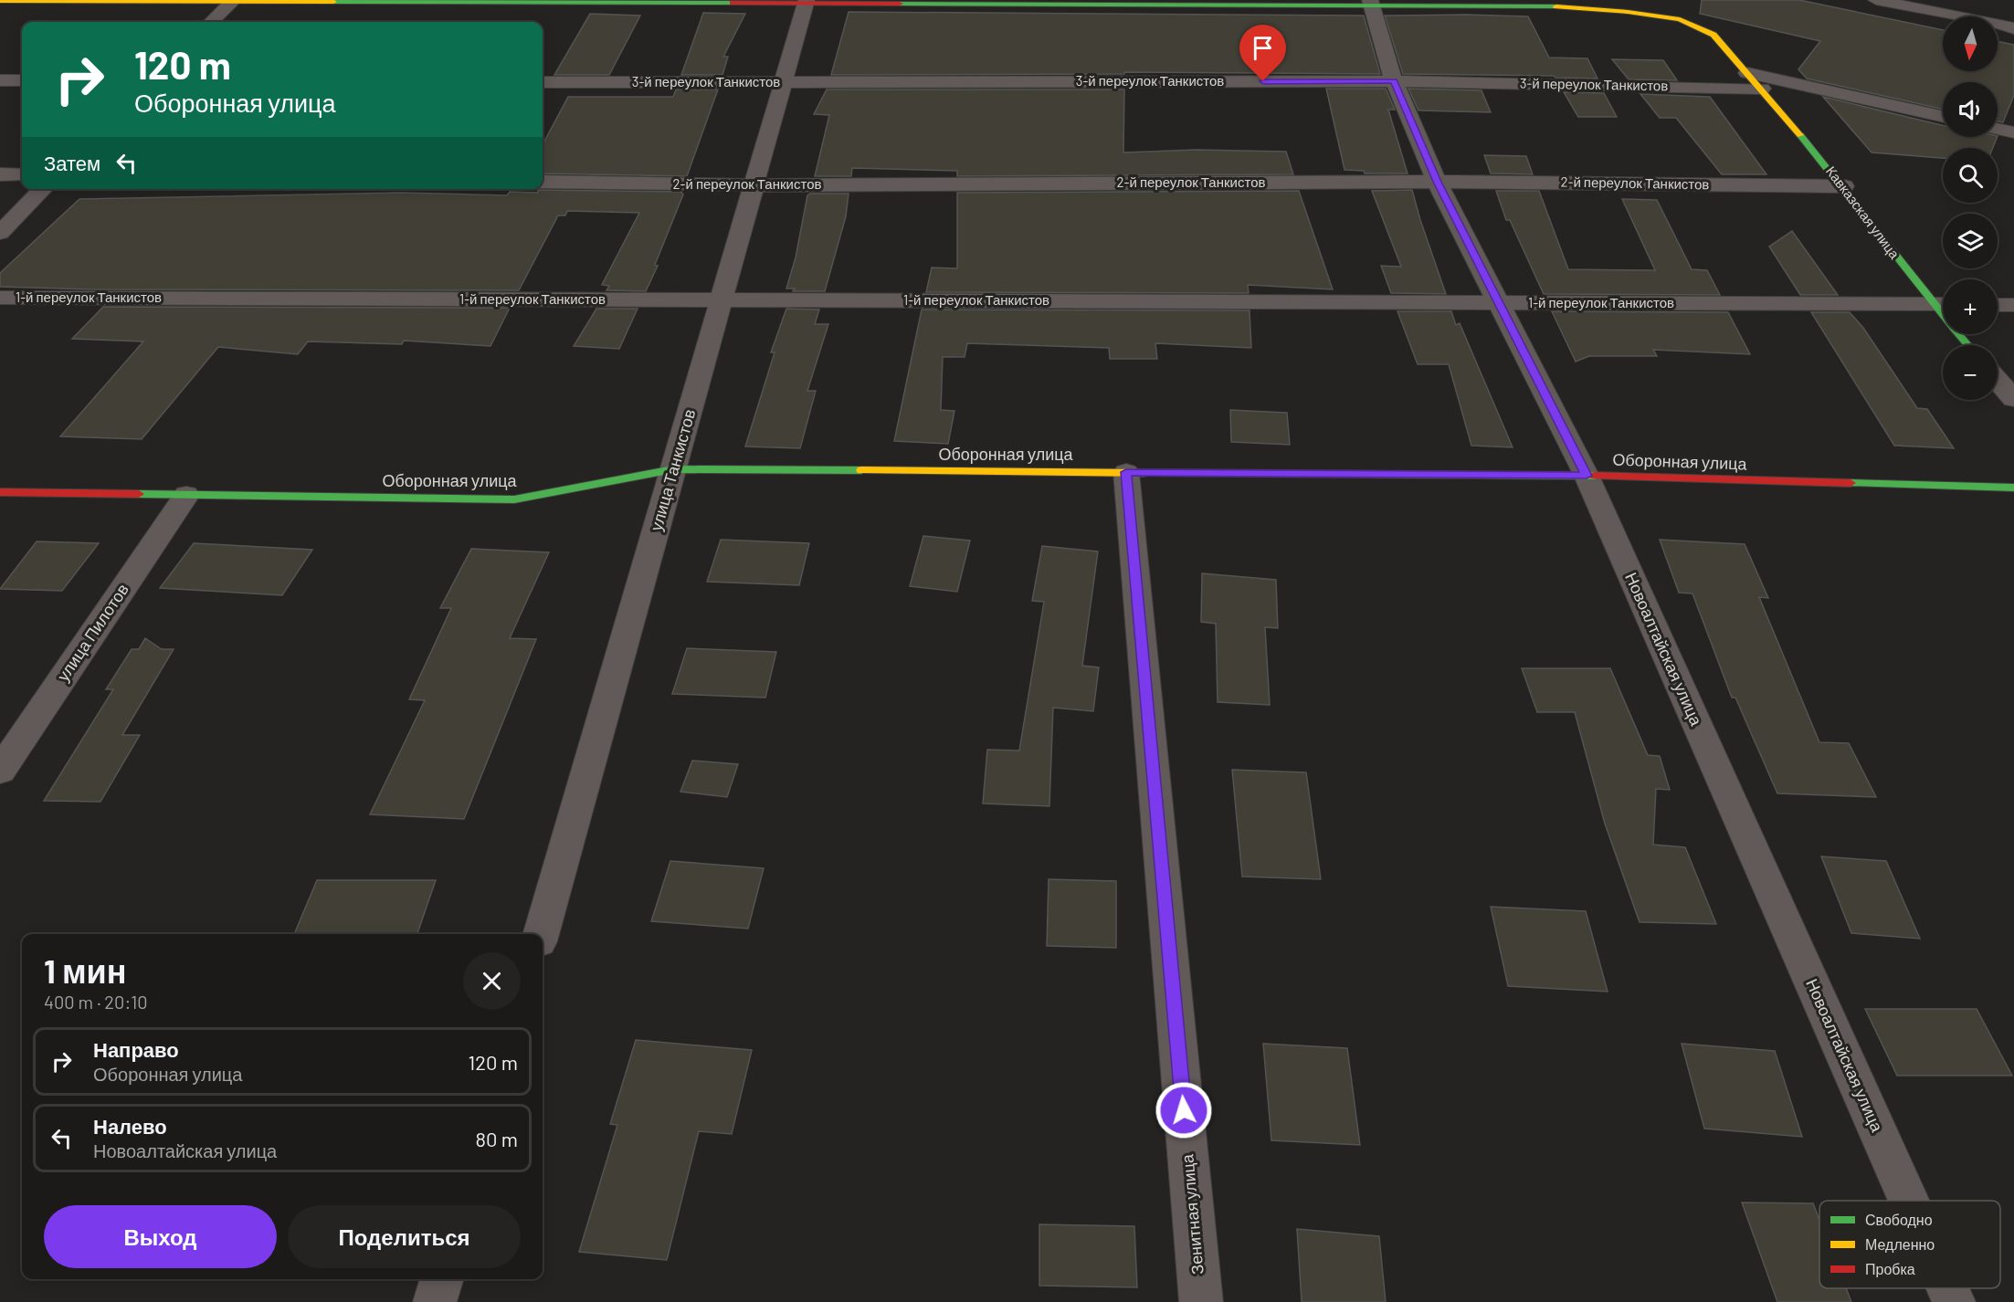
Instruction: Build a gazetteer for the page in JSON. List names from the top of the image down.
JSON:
{
  "streets": {
    "street": [
      "3-й переулок Танкистов",
      "2-й переулок Танкистов",
      "Кавказская улица",
      "1-й переулок Танкистов",
      "Оборонная улица",
      "улица Танкистов",
      "улица Пилотов",
      "Новоалтайская улица",
      "Зенитная улица"
    ]
  },
  "crossings": [
    ["3-й переулок Танкистов", "Кавказская улица"],
    ["3-й переулок Танкистов", "улица Танкистов"],
    ["3-й переулок Танкистов", "Новоалтайская улица"],
    ["2-й переулок Танкистов", "Кавказская улица"],
    ["2-й переулок Танкистов", "улица Танкистов"],
    ["2-й переулок Танкистов", "Новоалтайская улица"],
    ["Кавказская улица", "1-й переулок Танкистов"],
    ["Кавказская улица", "улица Танкистов"],
    ["Кавказская улица", "Новоалтайская улица"],
    ["1-й переулок Танкистов", "улица Танкистов"],
    ["1-й переулок Танкистов", "Новоалтайская улица"],
    ["Оборонная улица", "улица Танкистов"],
    ["Оборонная улица", "улица Пилотов"],
    ["Оборонная улица", "Новоалтайская улица"],
    ["Оборонная улица", "Зенитная улица"]
  ],
  "legend": ["Свободно", "Медленно", "Пробка"],
  "north": "bottom",
  "page": {
    "map_buttons": ["+", "−"],
    "turn": ["120 m", "Оборонная улица"],
    "then": "Затем",
    "heading": ["1 мин", "400 m · 20:10"],
    "list": [
      {
        "name": "Направо",
        "note": "Оборонная улица",
        "value": "120 m"
      },
      {
        "name": "Налево",
        "note": "Новоалтайская улица",
        "value": "80 m"
      }
    ],
    "buttons": ["Выход", "Поделиться"]
  }
}
